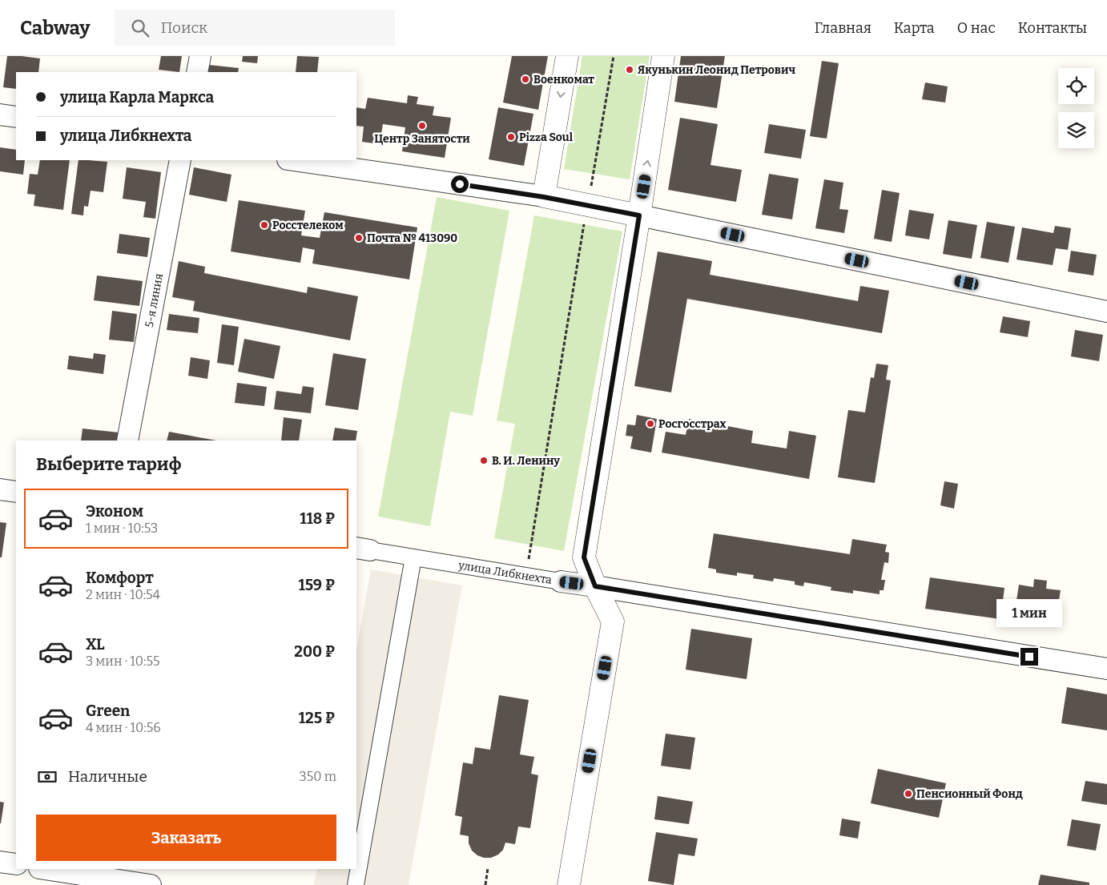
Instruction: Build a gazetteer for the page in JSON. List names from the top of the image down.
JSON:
{
  "streets": {
    "street": ["5-я линия", "улица Либкнехта"]
  },
  "places": [
    "Якунькин Леонид Петрович",
    "Военкомат",
    "Центр Занятости",
    "Pizza Soul",
    "Росстелеком",
    "Почта № 413090",
    "Росгосстрах",
    "В. И. Ленину",
    "Пенсионный Фонд"
  ],
  "page": {
    "header": "Cabway",
    "search": "Поиск",
    "nav": [
      "Главная",
      "Карта",
      "О нас",
      "Контакты"
    ],
    "banner": ["улица Карла Маркса", "улица Либкнехта"],
    "heading": "Выберите тариф",
    "list": [
      {
        "name": "Эконом",
        "note": "1 мин · 10:53",
        "value": "118 ₽"
      },
      {
        "name": "Комфорт",
        "note": "2 мин · 10:54",
        "value": "159 ₽"
      },
      {
        "name": "XL",
        "note": "3 мин · 10:55",
        "value": "200 ₽"
      },
      {
        "name": "Green",
        "note": "4 мин · 10:56",
        "value": "125 ₽"
      }
    ],
    "bubble": "1 мин",
    "pay": ["Наличные", "350 m"],
    "buttons": "Заказать"
  }
}
